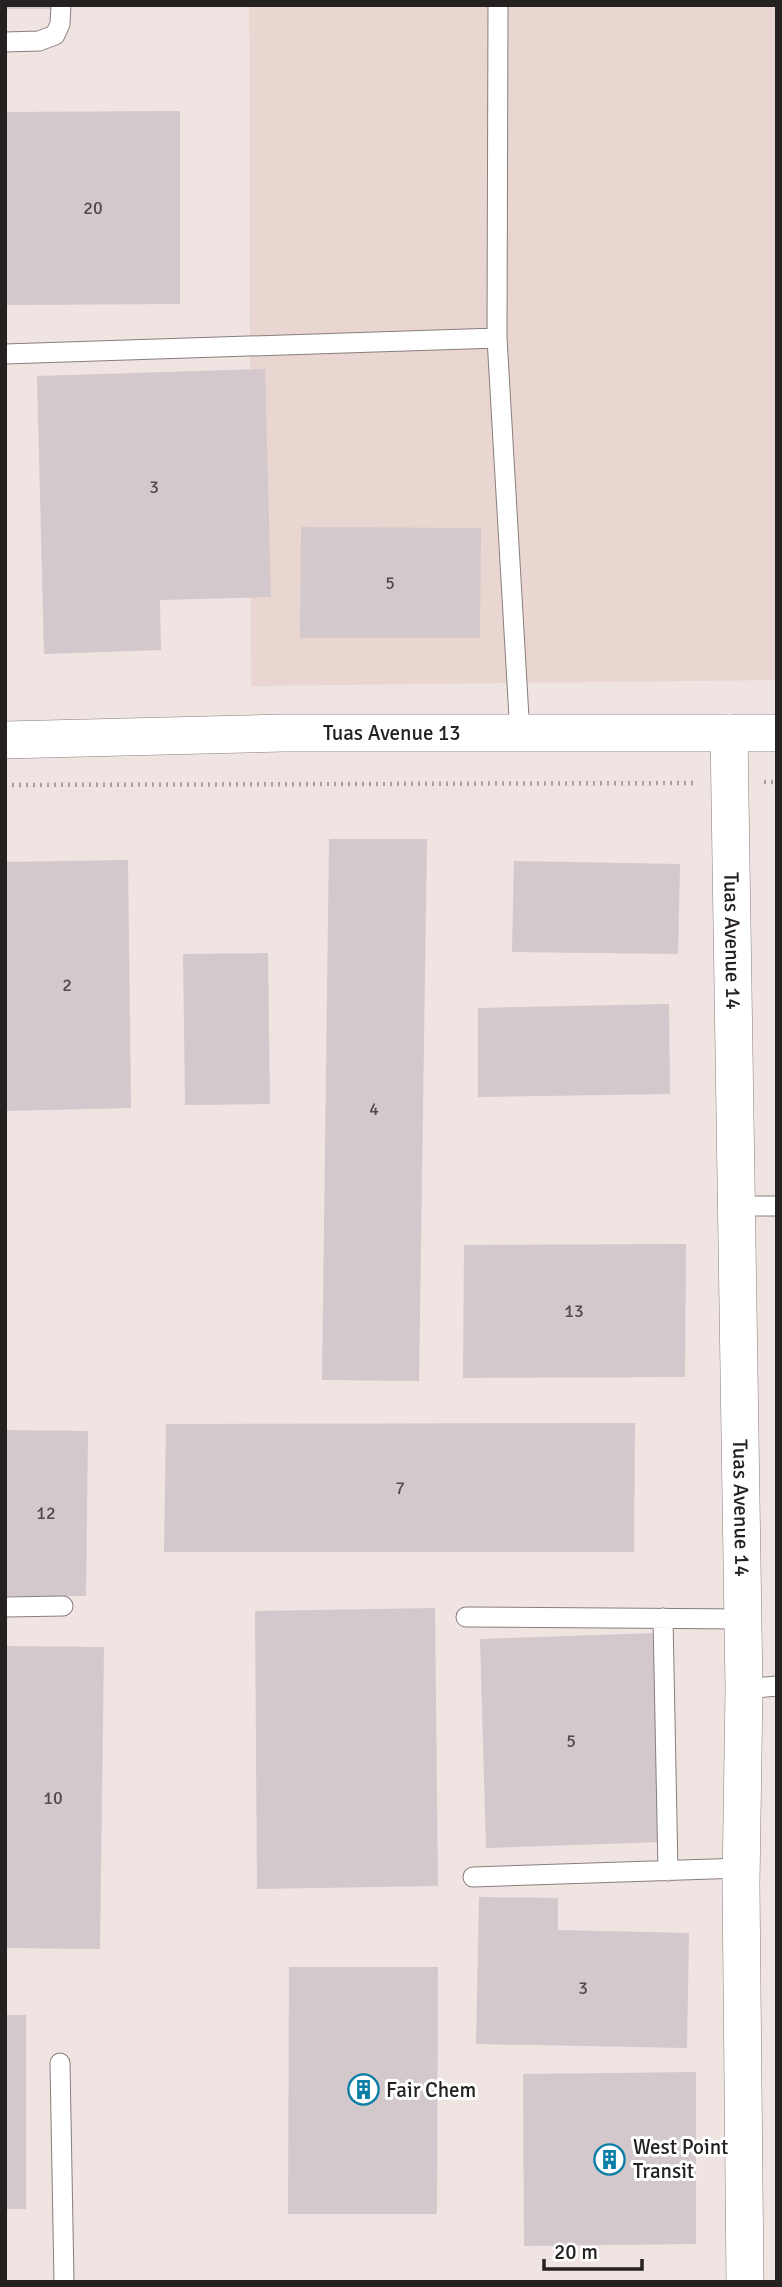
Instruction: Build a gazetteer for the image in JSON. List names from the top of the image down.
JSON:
{
  "streets": {
    "street": ["Tuas Avenue 13", "Tuas Avenue 14"]
  },
  "crossings": [
    ["Tuas Avenue 13", "Tuas Avenue 14"]
  ],
  "places": {
    "building": ["Fair Chem", "West Point Transit"]
  },
  "house_numbers": [
    "20",
    "3",
    "5",
    "2",
    "4",
    "13",
    "7",
    "12",
    "5",
    "10",
    "3"
  ],
  "scale_bar": "20 m"
}
